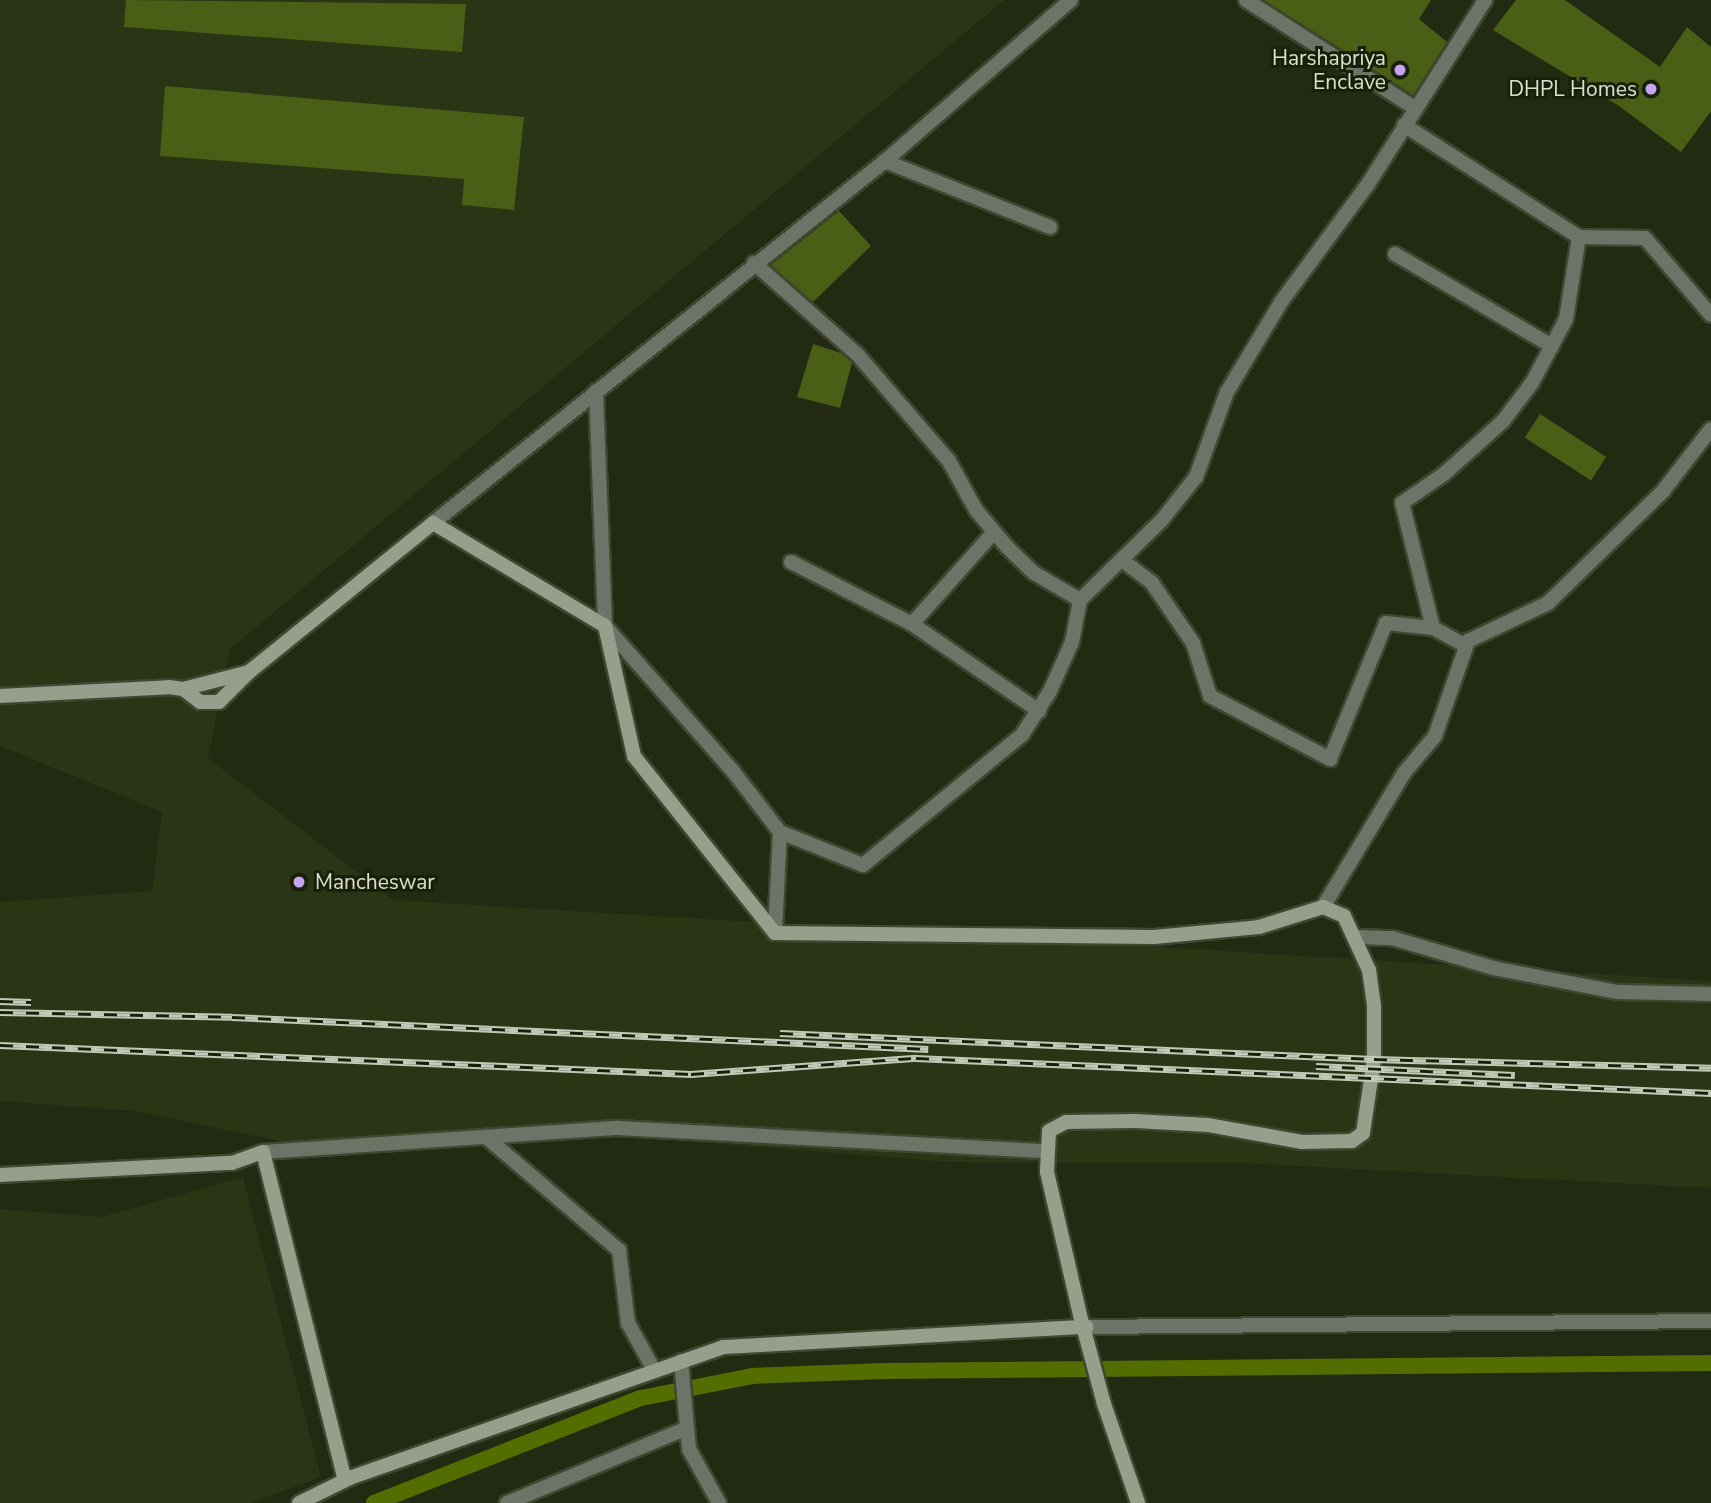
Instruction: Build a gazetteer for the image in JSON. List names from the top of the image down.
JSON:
{
  "places": ["Harshapriya Enclave", "DHPL Homes", "Mancheswar"]
}
